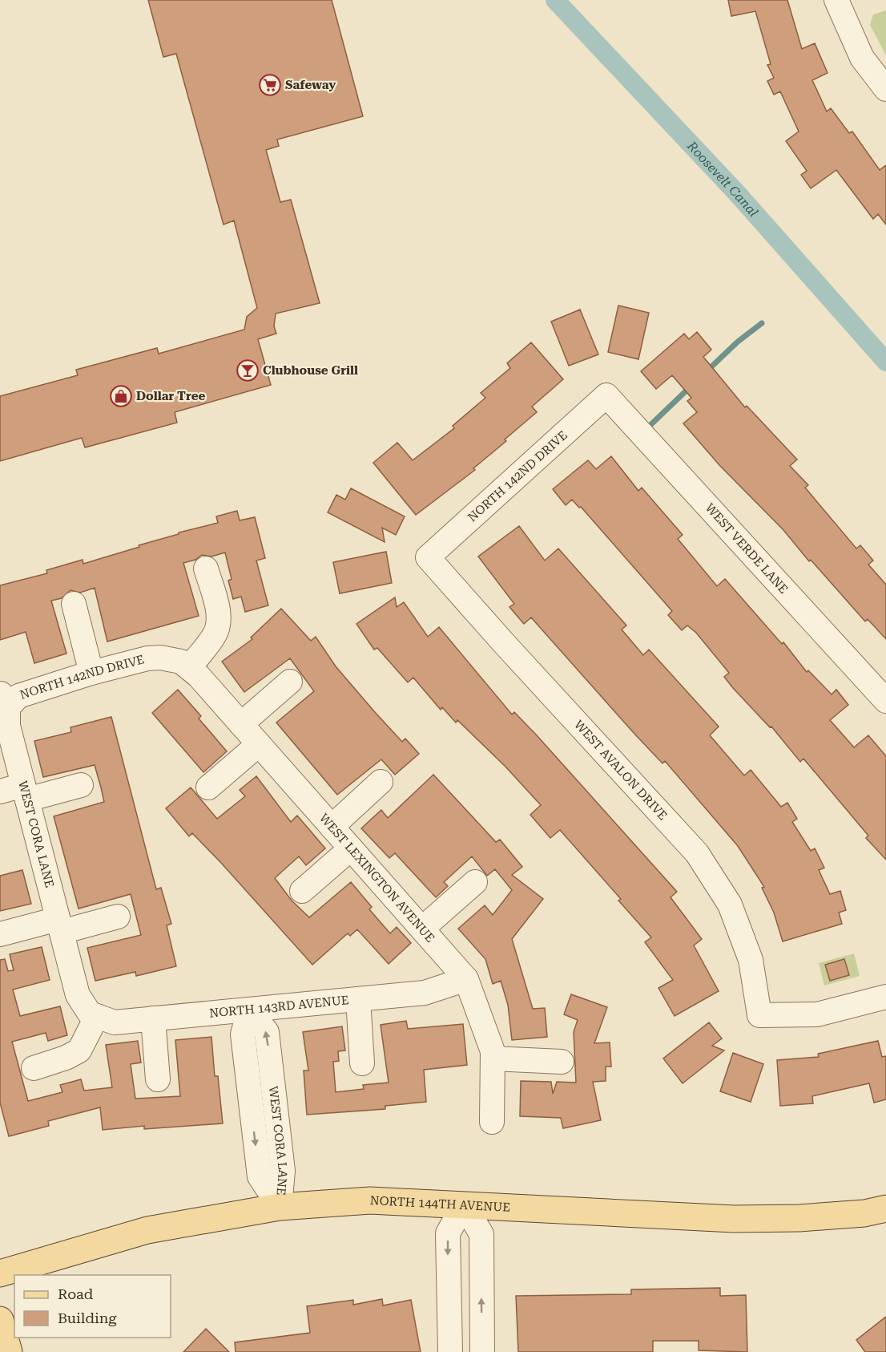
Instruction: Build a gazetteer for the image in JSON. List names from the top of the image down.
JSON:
{
  "streets": {
    "main road": ["NORTH 144TH AVENUE"],
    "street": [
      "NORTH 142ND DRIVE",
      "WEST VERDE LANE",
      "WEST AVALON DRIVE",
      "WEST CORA LANE",
      "WEST LEXINGTON AVENUE",
      "NORTH 143RD AVENUE"
    ]
  },
  "crossings": [
    ["NORTH 142ND DRIVE", "WEST VERDE LANE"],
    ["NORTH 142ND DRIVE", "WEST AVALON DRIVE"],
    ["NORTH 142ND DRIVE", "WEST CORA LANE"],
    ["NORTH 142ND DRIVE", "WEST LEXINGTON AVENUE"],
    ["WEST CORA LANE", "NORTH 143RD AVENUE"],
    ["WEST CORA LANE", "NORTH 144TH AVENUE"],
    ["WEST LEXINGTON AVENUE", "NORTH 143RD AVENUE"]
  ],
  "water": ["Roosevelt Canal"],
  "places": {
    "supermarket": ["Safeway"],
    "bar": ["Clubhouse Grill"],
    "shop": ["Dollar Tree"]
  },
  "legend": ["Road", "Building"]
}
